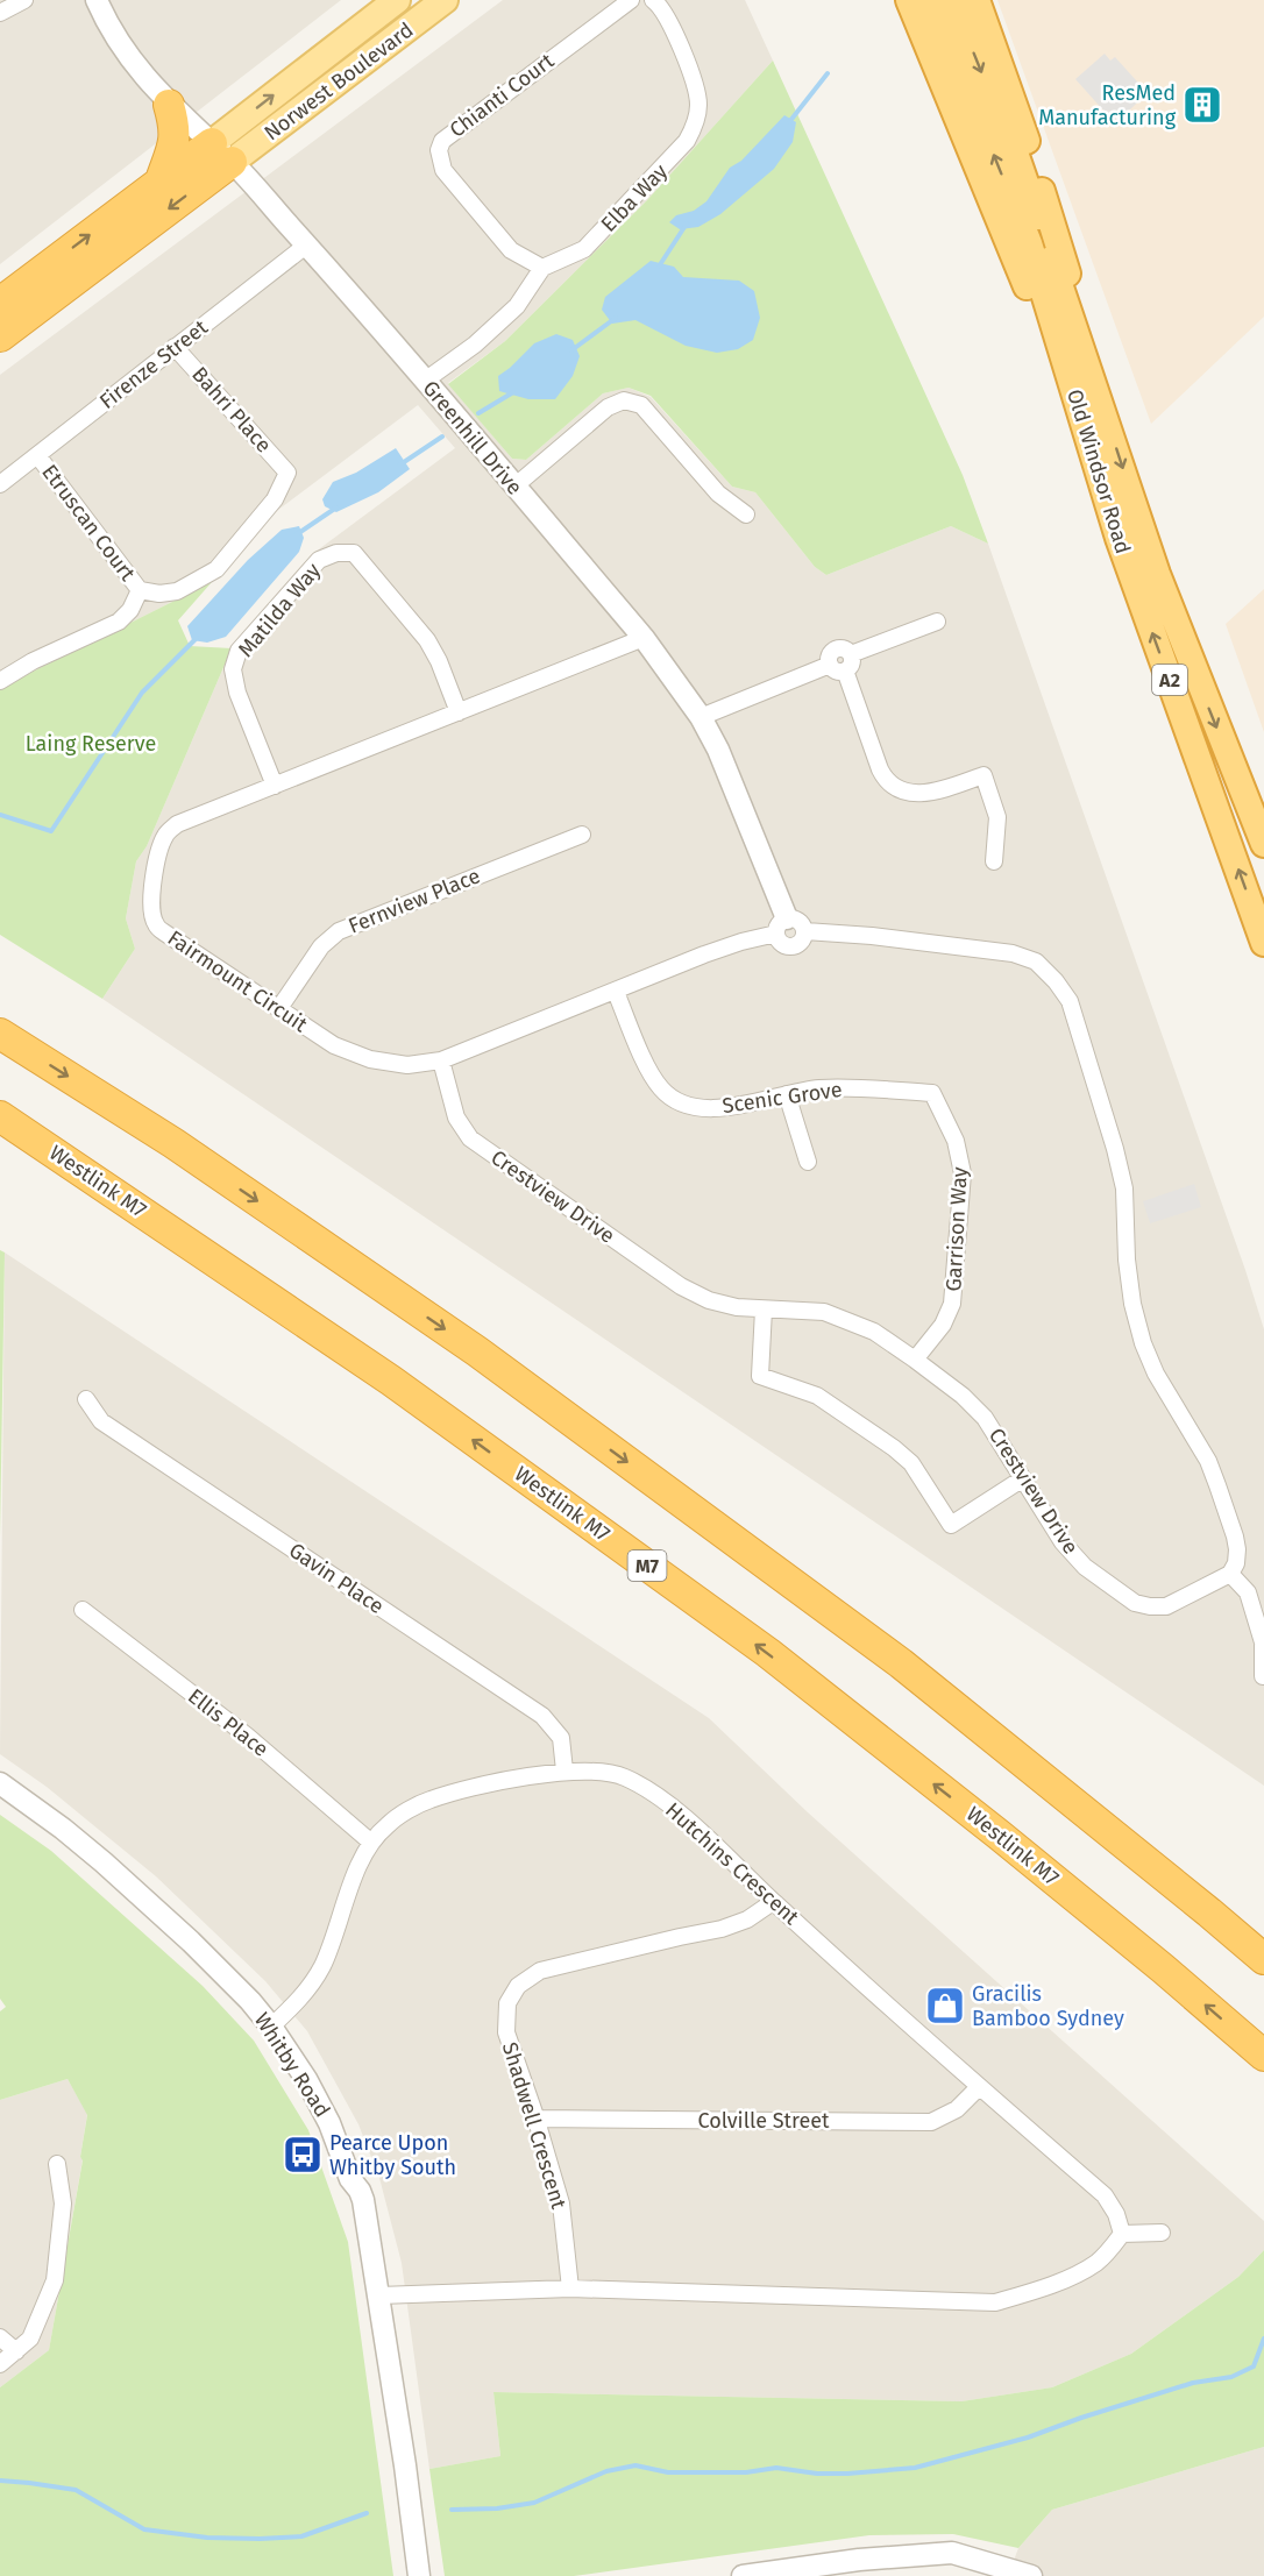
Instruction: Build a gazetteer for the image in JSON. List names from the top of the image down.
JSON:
{
  "streets": {
    "highway": [
      "Old Windsor Road",
      "A2",
      "Westlink M7",
      "M7"
    ],
    "main road": ["Norwest Boulevard"],
    "street": [
      "Chianti Court",
      "Elba Way",
      "Firenze Street",
      "Bahri Place",
      "Greenhill Drive",
      "Etruscan Court",
      "Matilda Way",
      "Fernview Place",
      "Fairmount Circuit",
      "Scenic Grove",
      "Crestview Drive",
      "Garrison Way",
      "Gavin Place",
      "Ellis Place",
      "Hutchins Crescent",
      "Whitby Road",
      "Colville Street",
      "Shadwell Crescent"
    ]
  },
  "crossings": [
    ["Norwest Boulevard", "Greenhill Drive"],
    ["Chianti Court", "Elba Way"],
    ["Firenze Street", "Bahri Place"],
    ["Firenze Street", "Greenhill Drive"],
    ["Firenze Street", "Etruscan Court"],
    ["Bahri Place", "Etruscan Court"],
    ["Greenhill Drive", "Fairmount Circuit"],
    ["Matilda Way", "Fairmount Circuit"],
    ["Fernview Place", "Fairmount Circuit"],
    ["Fairmount Circuit", "Scenic Grove"],
    ["Fairmount Circuit", "Crestview Drive"],
    ["Scenic Grove", "Garrison Way"],
    ["Crestview Drive", "Garrison Way"],
    ["Gavin Place", "Hutchins Crescent"],
    ["Ellis Place", "Hutchins Crescent"],
    ["Hutchins Crescent", "Whitby Road"],
    ["Hutchins Crescent", "Colville Street"],
    ["Hutchins Crescent", "Shadwell Crescent"],
    ["Colville Street", "Shadwell Crescent"]
  ],
  "parks": ["Laing Reserve"],
  "places": {
    "building": ["ResMed Manufacturing"],
    "shop": ["Gracilis Bamboo Sydney"],
    "bus stop": ["Pearce Upon Whitby South"]
  }
}
